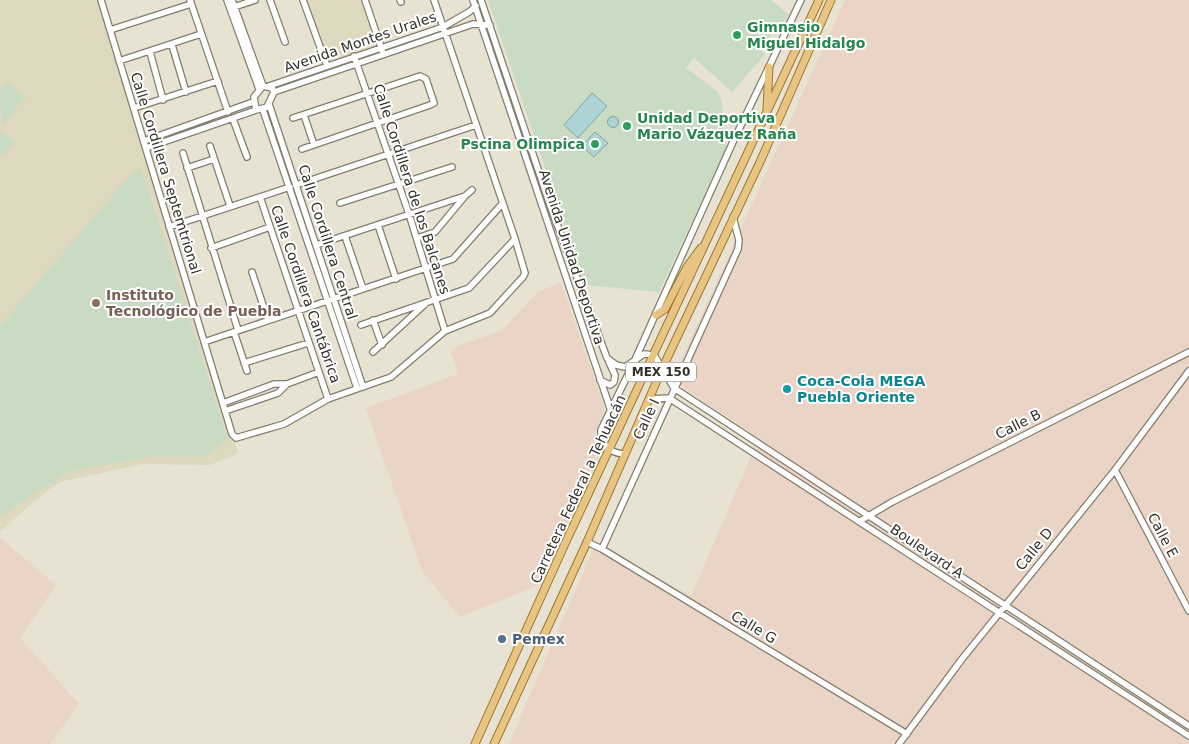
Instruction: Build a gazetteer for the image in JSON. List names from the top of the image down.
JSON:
{
  "streets": {
    "main road": ["MEX 150", "Carretera Federal a Tehuacán"],
    "street": [
      "Avenida Montes Urales",
      "Calle Cordillera Septemtrional",
      "Calle Cordillera de los Balcanes",
      "Calle Cordillera Central",
      "Avenida Unidad Deportiva",
      "Calle Cordillera Cantábrica",
      "Calle I",
      "Calle B",
      "Calle E",
      "Calle D",
      "Boulevard A",
      "Calle G"
    ]
  },
  "crossings": [
    ["Avenida Montes Urales", "Calle Cordillera de los Balcanes"],
    ["Avenida Montes Urales", "Avenida Unidad Deportiva"],
    ["Calle Cordillera Septemtrional", "Calle Cordillera Cantábrica"],
    ["Avenida Unidad Deportiva", "Carretera Federal a Tehuacán"],
    ["Calle I", "Carretera Federal a Tehuacán"],
    ["Calle I", "Boulevard A"],
    ["Calle I", "Calle G"],
    ["Calle B", "Boulevard A"],
    ["Carretera Federal a Tehuacán", "Boulevard A"],
    ["Carretera Federal a Tehuacán", "Calle G"],
    ["Calle E", "Calle D"],
    ["Calle D", "Boulevard A"],
    ["Calle D", "Calle G"]
  ],
  "places": [
    "Gimnasio Miguel Hidalgo",
    "Unidad Deportiva Mario Vázquez Raña",
    "Pscina Olimpica",
    "Instituto Tecnológico de Puebla",
    "Coca-Cola MEGA Puebla Oriente",
    "Pemex"
  ]
}
